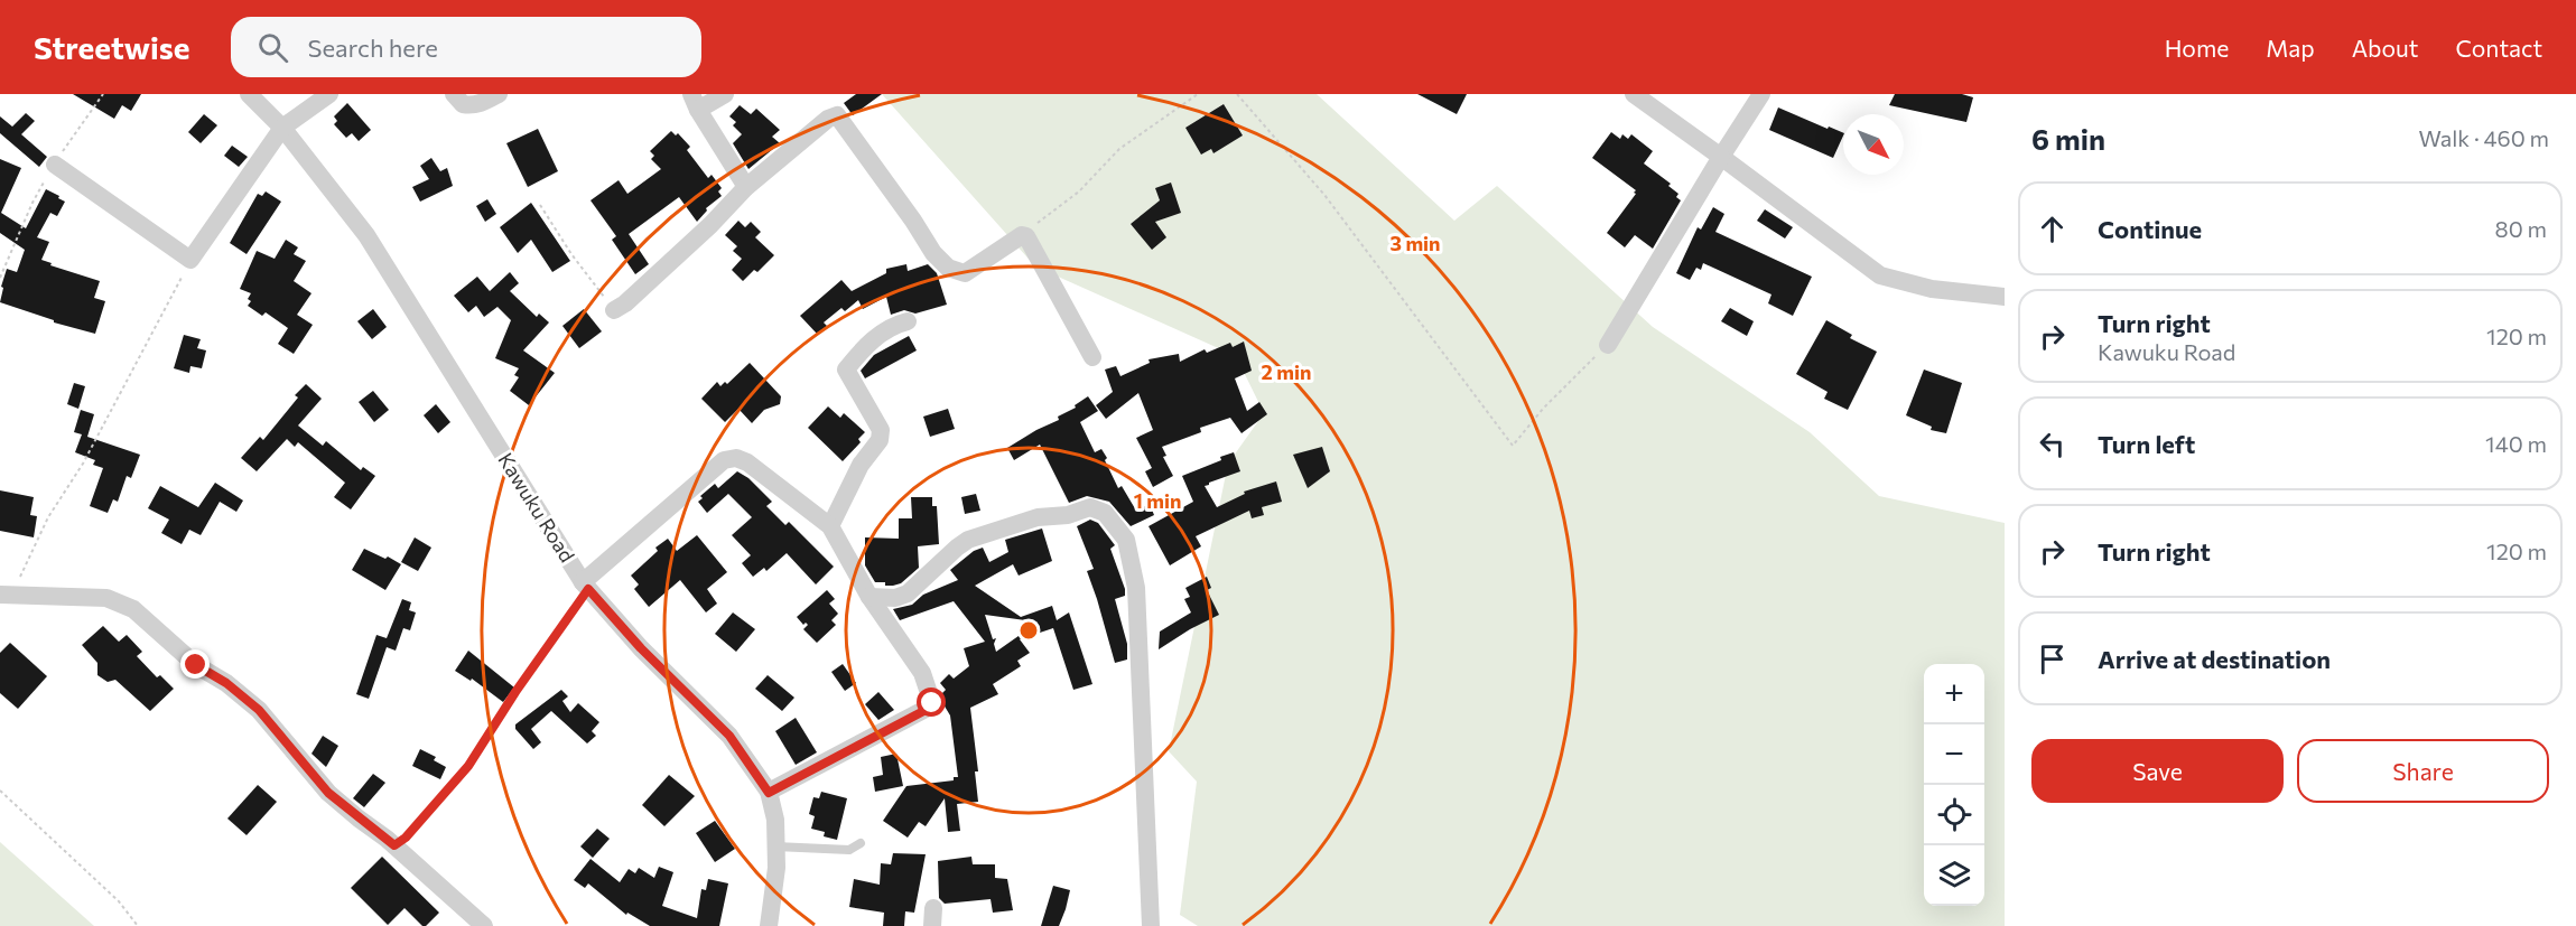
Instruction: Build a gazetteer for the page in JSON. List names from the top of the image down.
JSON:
{
  "streets": {
    "street": ["Kawuku Road"]
  },
  "north": "bottom right",
  "page": {
    "header": "Streetwise",
    "search": "Search here",
    "nav": [
      "Home",
      "Map",
      "About",
      "Contact"
    ],
    "heading": ["6 min", "Walk · 460 m"],
    "list": [
      ["Continue", "80 m"],
      ["Turn right", "Kawuku Road", "120 m"],
      ["Turn left", "140 m"],
      ["Turn right", "120 m"],
      "Arrive at destination"
    ],
    "map_buttons": ["+", "−"],
    "buttons": ["Save", "Share"]
  },
  "rings": ["3 min", "2 min", "1 min"]
}
